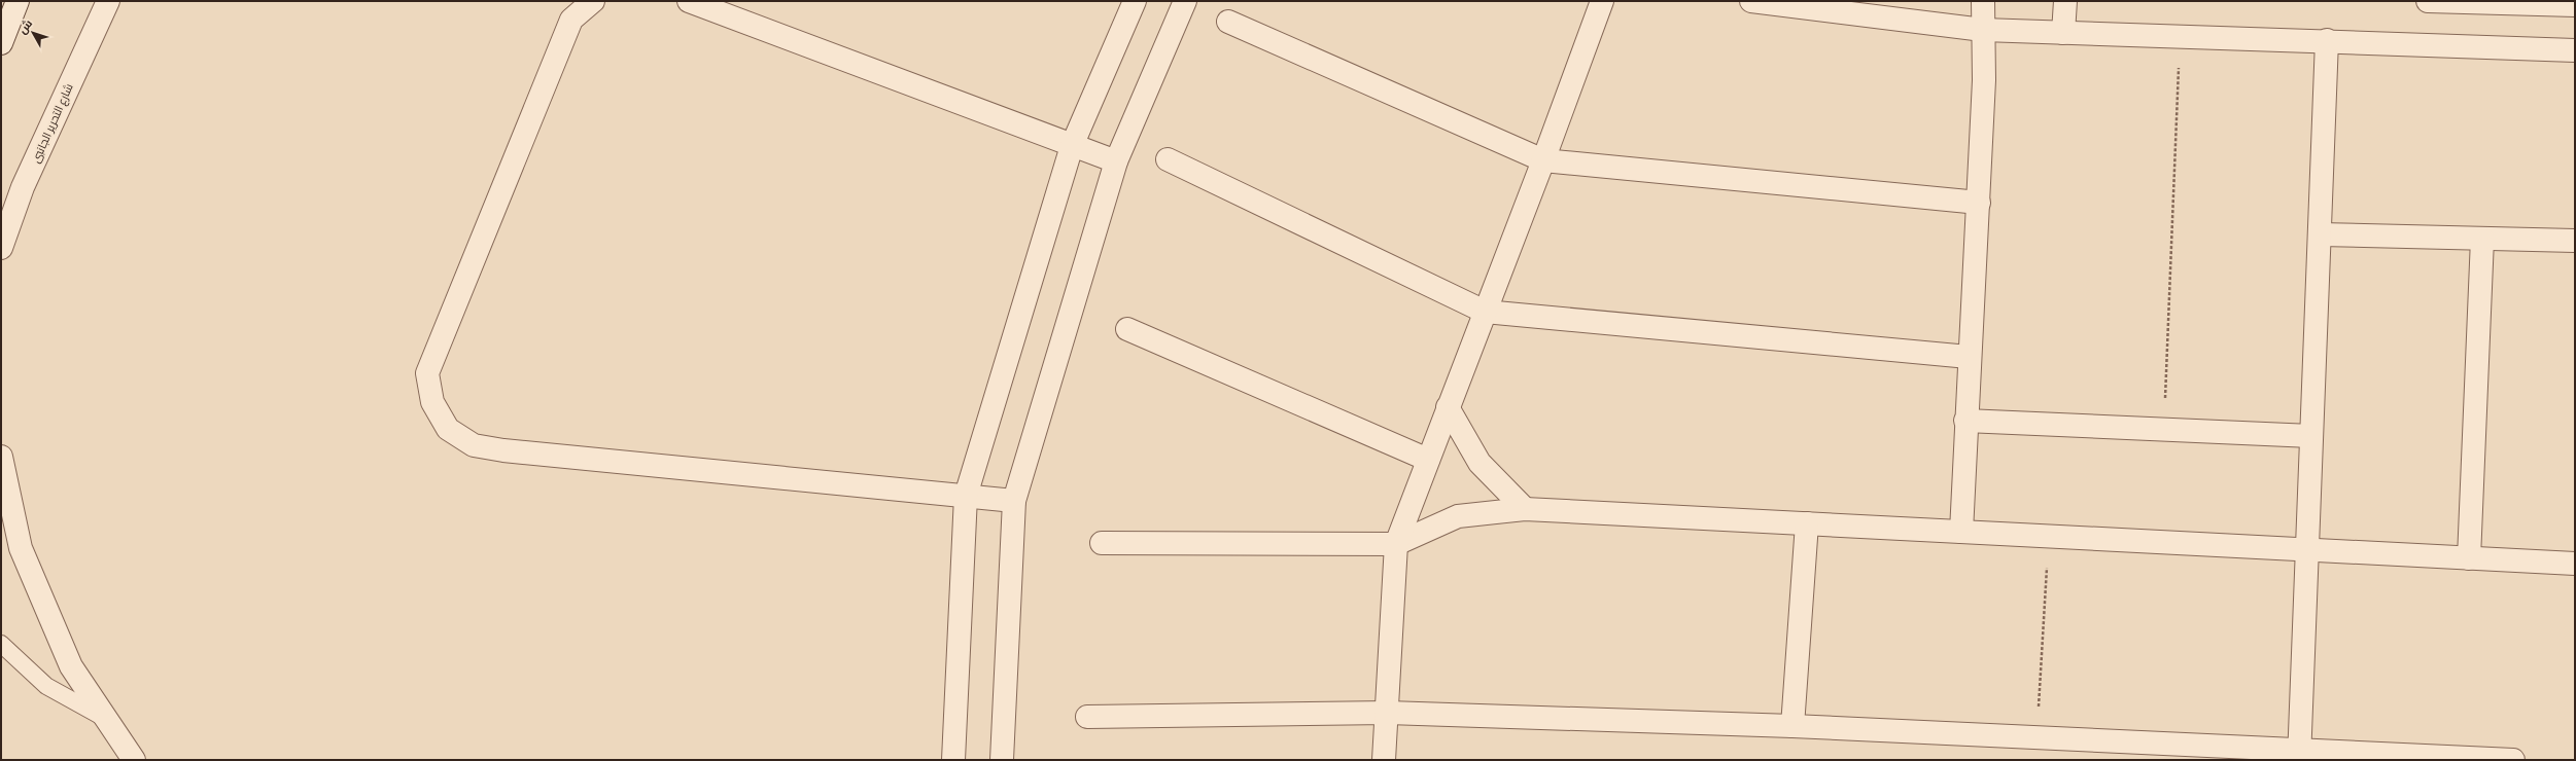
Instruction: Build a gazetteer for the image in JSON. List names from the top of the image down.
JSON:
{
  "streets": {
    "street": ["شارع التحرير الجانبى"]
  },
  "north": "top left"
}
